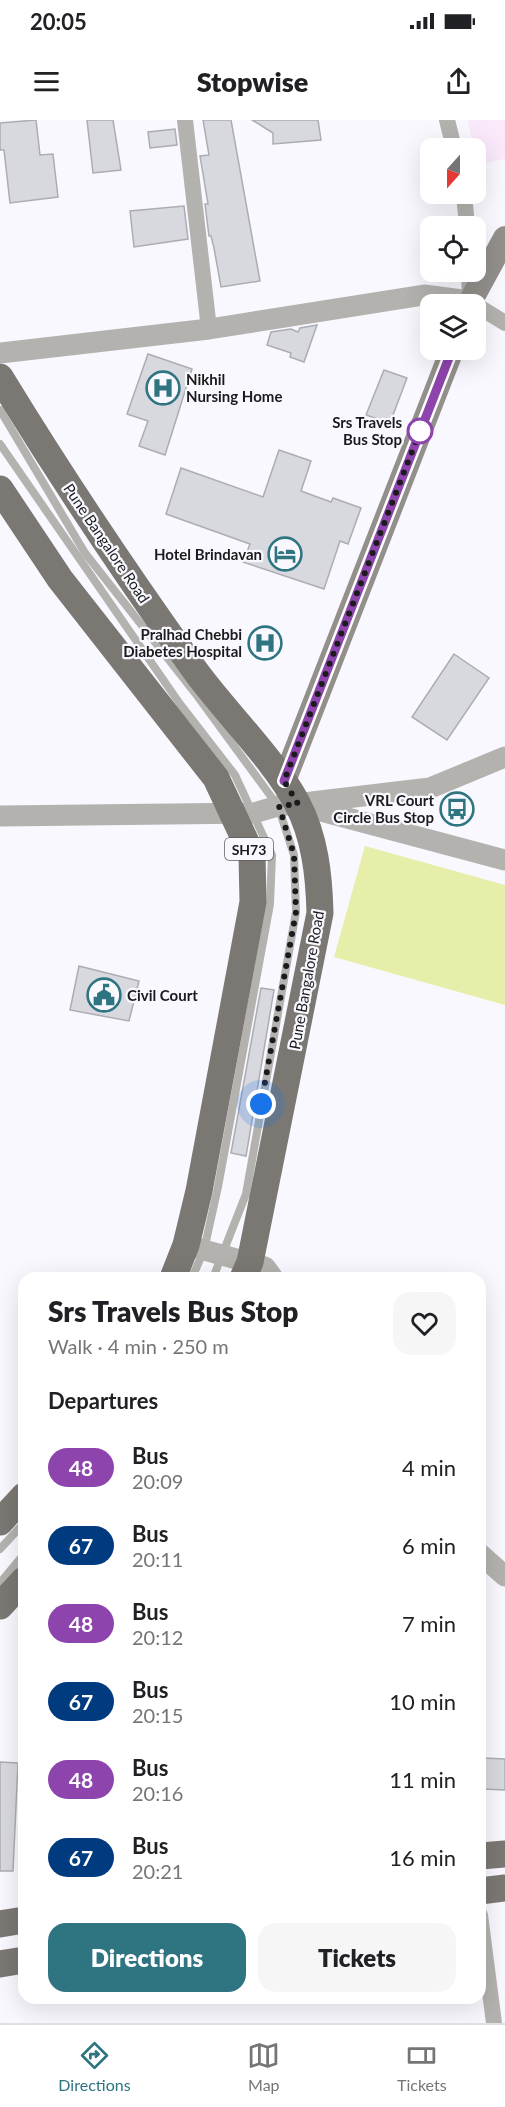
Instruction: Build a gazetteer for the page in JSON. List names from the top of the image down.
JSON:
{
  "streets": {
    "main road": ["Pune Bangalore Road", "SH73"]
  },
  "places": {
    "hospital": ["Nikhil Nursing Home", "Pralhad Chebbi Diabetes Hospital"],
    "other": ["Srs Travels Bus Stop"],
    "hotel": ["Hotel Brindavan"],
    "bus stop": ["VRL Court Circle Bus Stop"],
    "public building": ["Civil Court"]
  },
  "lines": ["bus line 48"],
  "north": "bottom",
  "page": {
    "status": "20:05",
    "header": "Stopwise",
    "heading": [
      ["Srs Travels Bus Stop", "Walk · 4 min · 250 m"],
      "Departures"
    ],
    "list": [
      {
        "mark": "48",
        "name": "Bus",
        "note": "20:09",
        "value": "4 min"
      },
      {
        "mark": "67",
        "name": "Bus",
        "note": "20:11",
        "value": "6 min"
      },
      {
        "mark": "48",
        "name": "Bus",
        "note": "20:12",
        "value": "7 min"
      },
      {
        "mark": "67",
        "name": "Bus",
        "note": "20:15",
        "value": "10 min"
      },
      {
        "mark": "48",
        "name": "Bus",
        "note": "20:16",
        "value": "11 min"
      },
      {
        "mark": "67",
        "name": "Bus",
        "note": "20:21",
        "value": "16 min"
      }
    ],
    "buttons": ["Directions", "Tickets"],
    "tabs": ["Directions", "Map", "Tickets"]
  }
}
